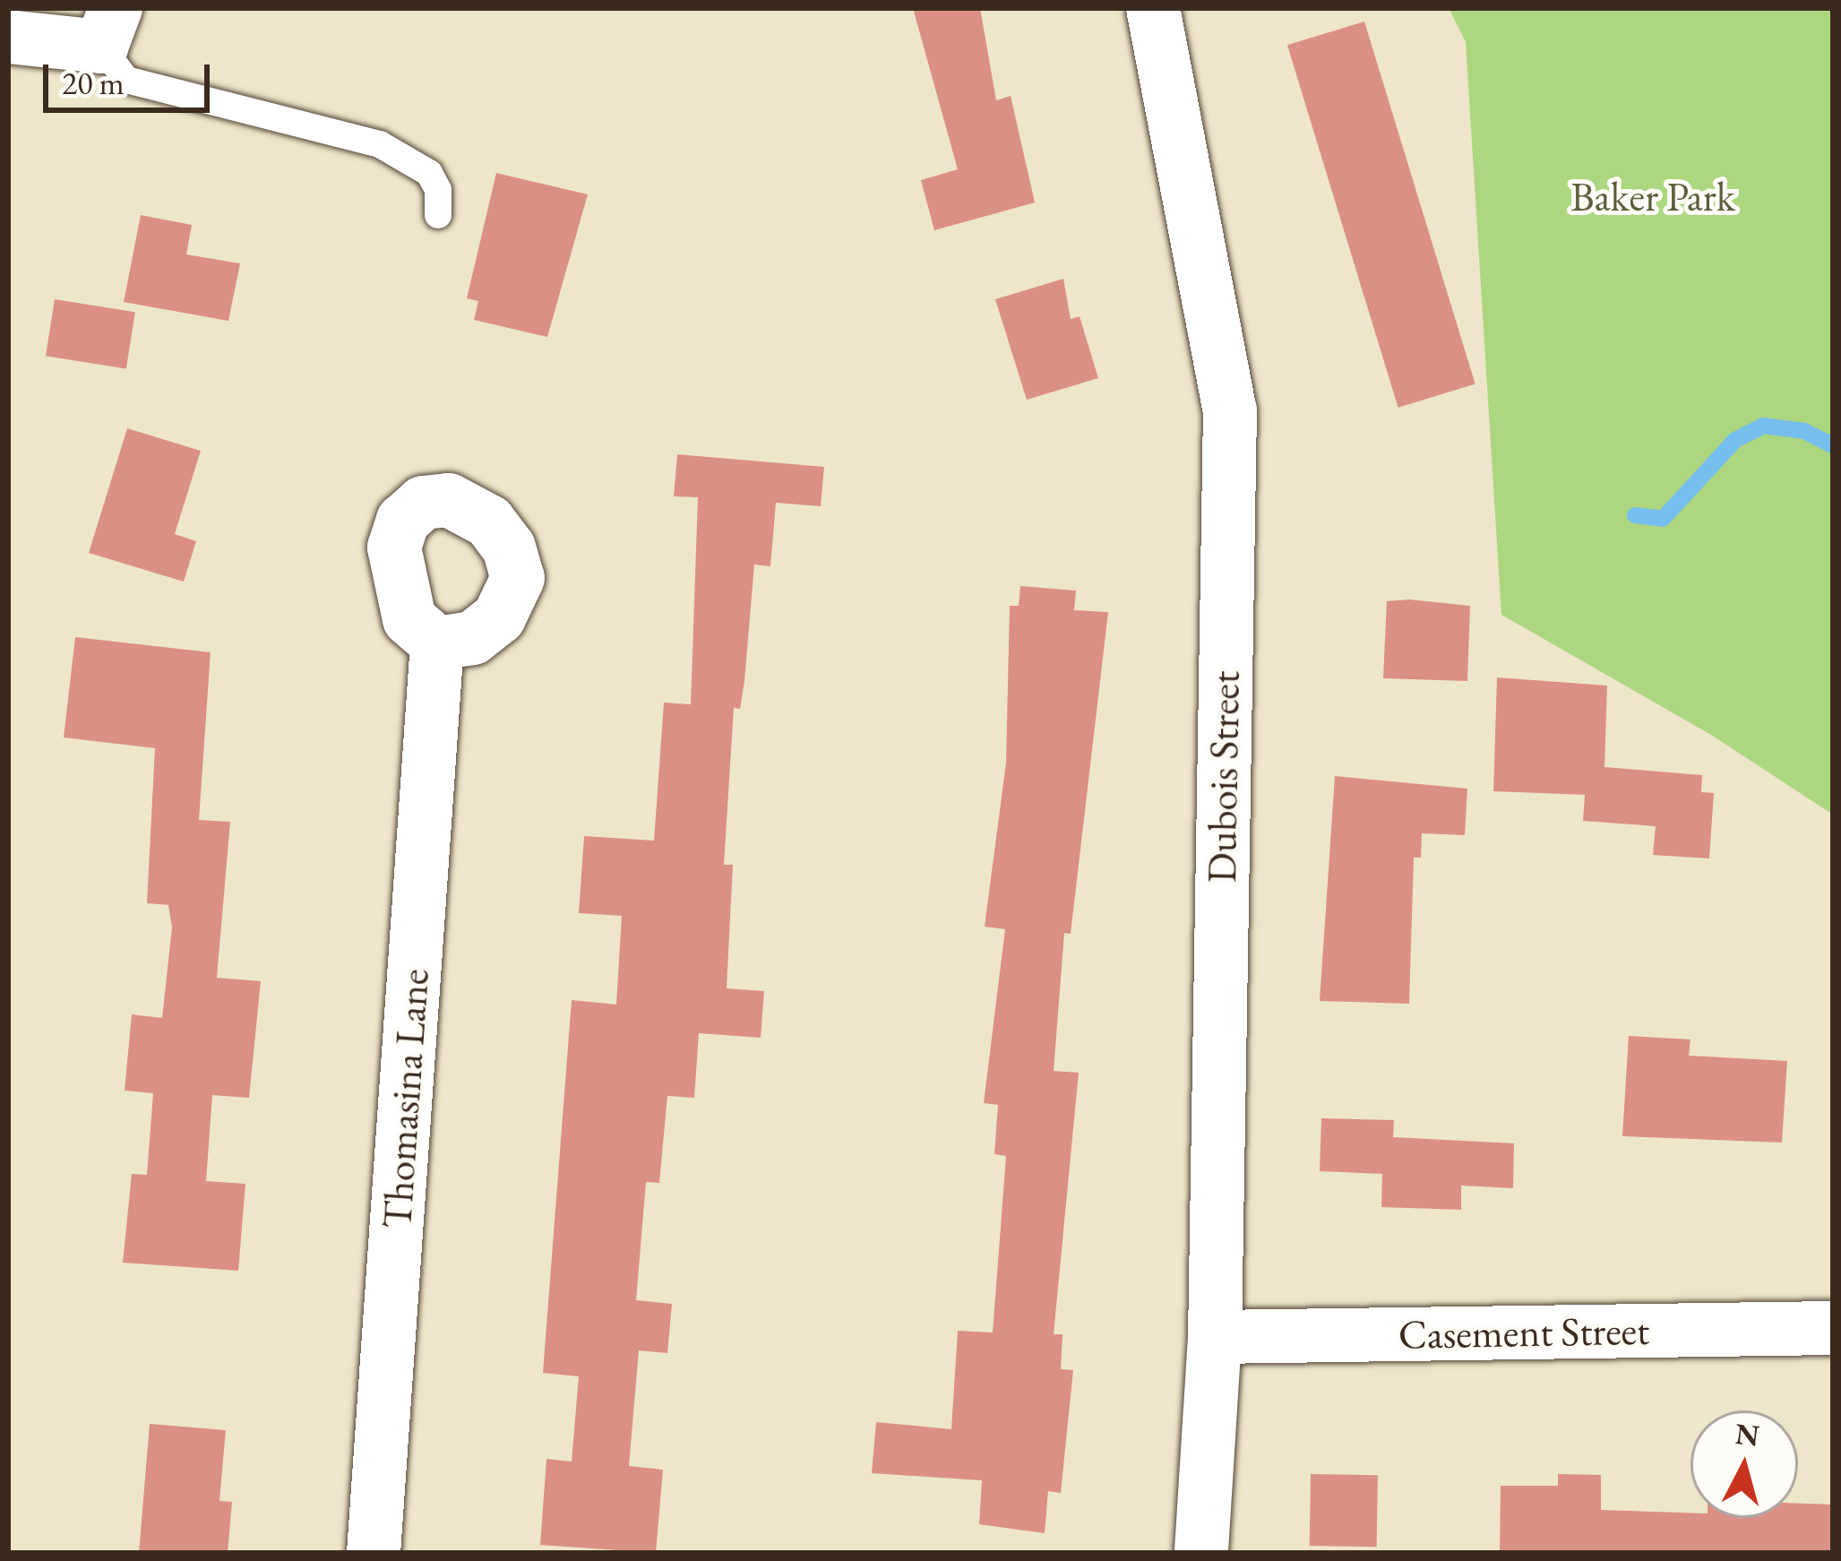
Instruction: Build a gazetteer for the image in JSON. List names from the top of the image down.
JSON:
{
  "streets": {
    "street": ["Dubois Street", "Thomasina Lane", "Casement Street"]
  },
  "crossings": [
    ["Dubois Street", "Casement Street"]
  ],
  "parks": ["Baker Park"],
  "scale_bar": "20 m",
  "north": "top"
}
